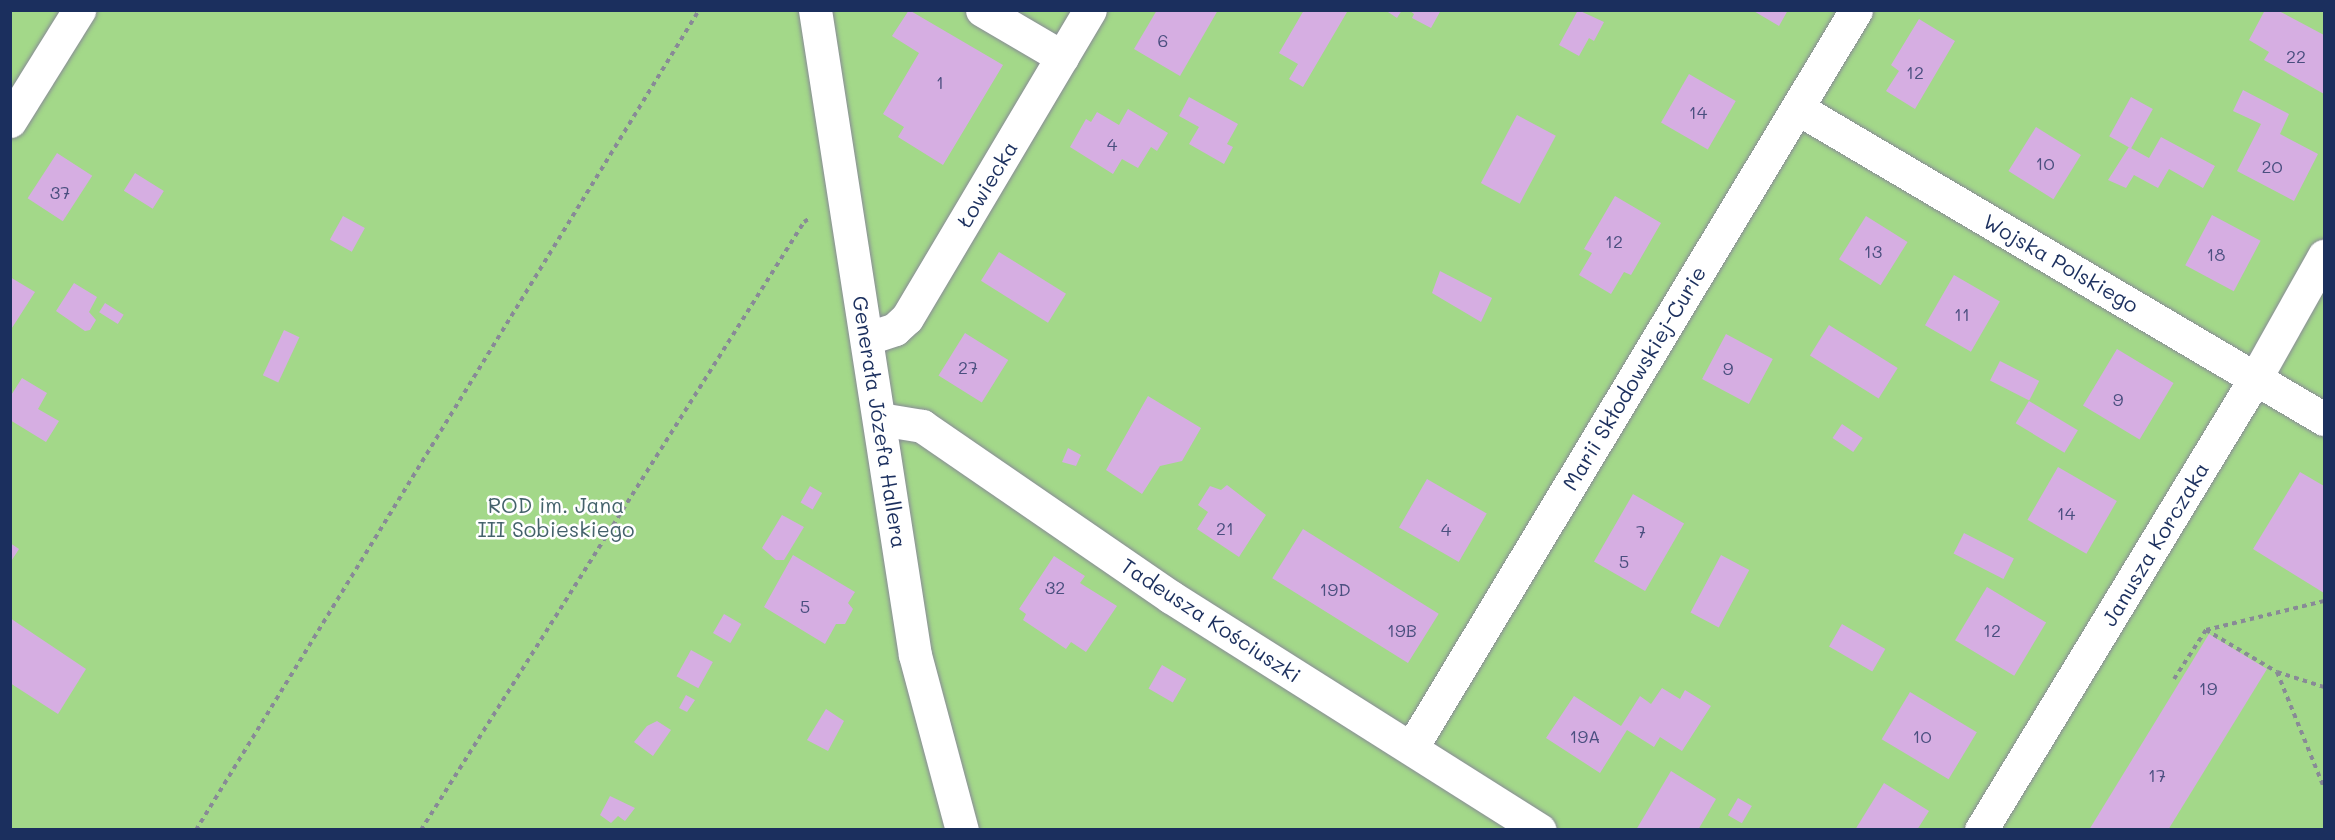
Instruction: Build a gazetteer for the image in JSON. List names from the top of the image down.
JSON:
{
  "streets": {
    "street": [
      "Łowiecka",
      "Wojska Polskiego",
      "Marii Skłodowskiej-Curie",
      "Generała Józefa Hallera",
      "Janusza Korczaka",
      "Tadeusza Kościuszki"
    ]
  },
  "crossings": [
    ["Łowiecka", "Generała Józefa Hallera"],
    ["Wojska Polskiego", "Marii Skłodowskiej-Curie"],
    ["Wojska Polskiego", "Janusza Korczaka"],
    ["Marii Skłodowskiej-Curie", "Tadeusza Kościuszki"],
    ["Generała Józefa Hallera", "Tadeusza Kościuszki"]
  ],
  "parks": ["ROD im. Jana III Sobieskiego"],
  "house_numbers": [
    "6",
    "22",
    "12",
    "1",
    "14",
    "4",
    "10",
    "20",
    "37",
    "12",
    "13",
    "18",
    "11",
    "27",
    "9",
    "9",
    "14",
    "21",
    "4",
    "7",
    "5",
    "32",
    "19D",
    "5",
    "19B",
    "12",
    "19",
    "19A",
    "10",
    "17"
  ]
}
